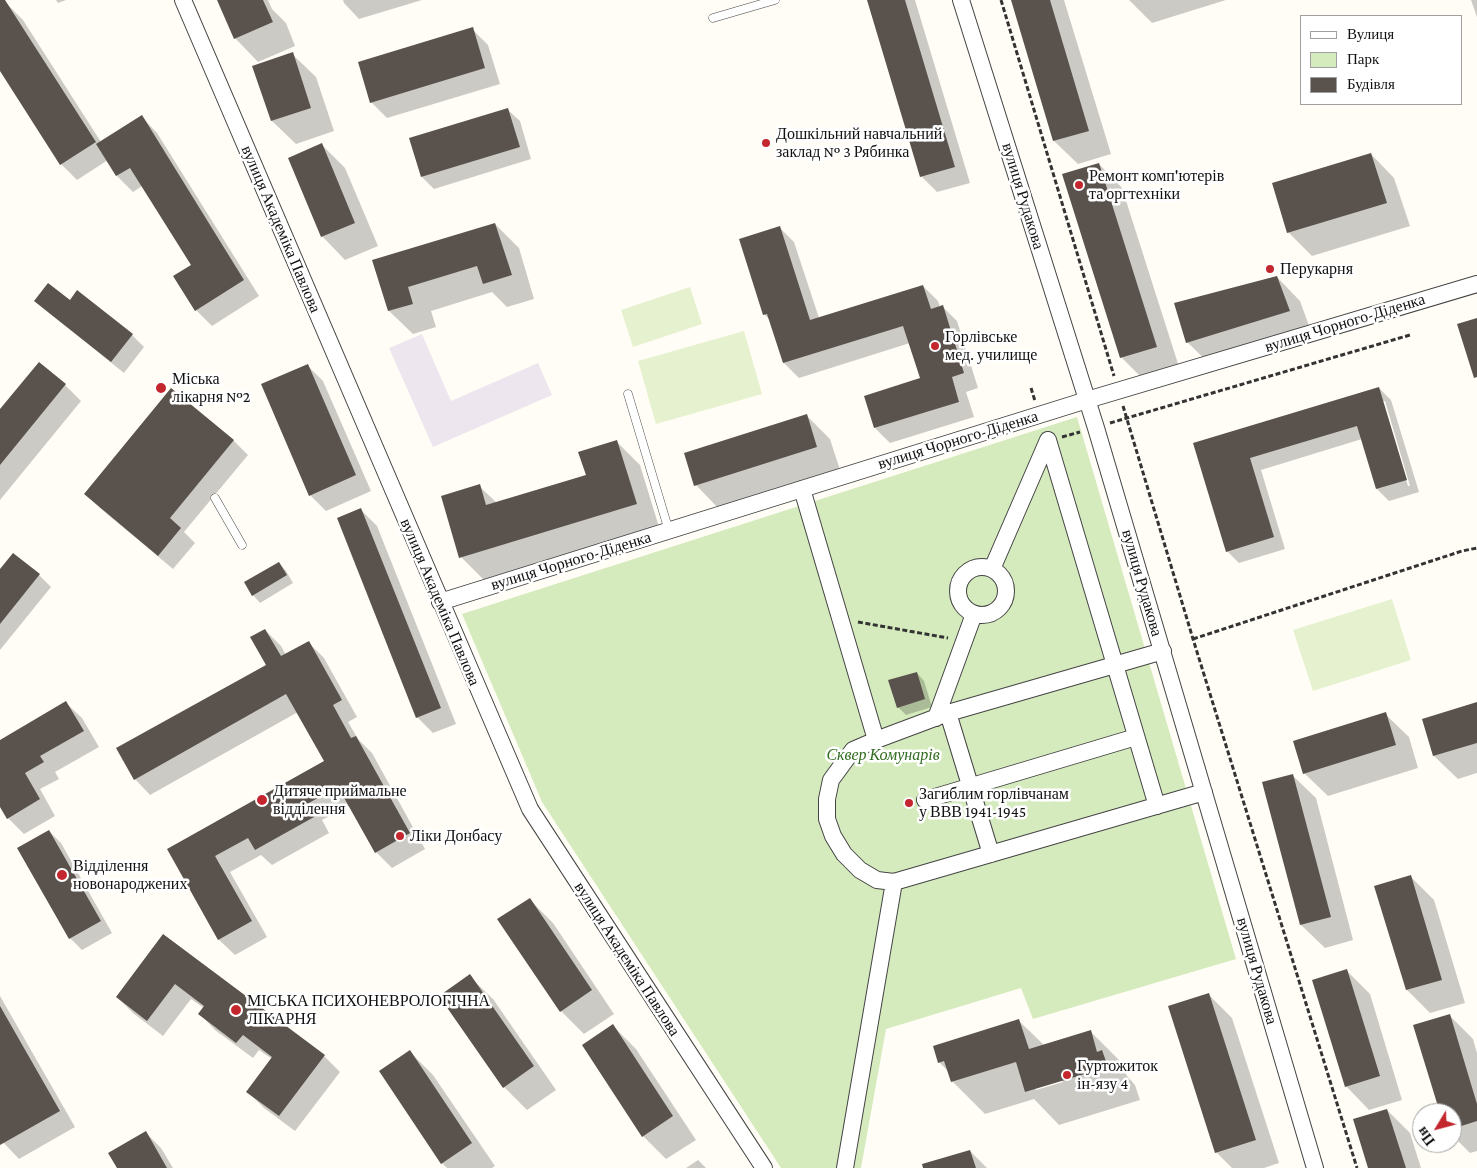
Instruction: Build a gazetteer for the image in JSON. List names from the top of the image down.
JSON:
{
  "streets": {
    "street": ["вулиця Рудакова", "вулиця Академіка Павлова", "вулиця Чорного-Діденка"]
  },
  "crossings": [
    ["вулиця Рудакова", "вулиця Чорного-Діденка"],
    ["вулиця Академіка Павлова", "вулиця Чорного-Діденка"]
  ],
  "parks": ["Сквер Комунарів"],
  "places": [
    "Дошкільний навчальний заклад № 3 Рябинка",
    "Ремонт комп'ютерів та оргтехніки",
    "Перукарня",
    "Горлівське мед. училище",
    "Міська лікарня №2",
    "Дитяче приймальне відділення",
    "Загиблим горлівчанам у ВВВ 1941-1945",
    "Ліки Донбасу",
    "Відділення новонароджених",
    "МІСЬКА ПСИХОНЕВРОЛОГІЧНА ЛІКАРНЯ",
    "Гуртожиток ін-язу 4"
  ],
  "legend": ["Вулиця", "Парк", "Будівля"],
  "north": "bottom left"
}
